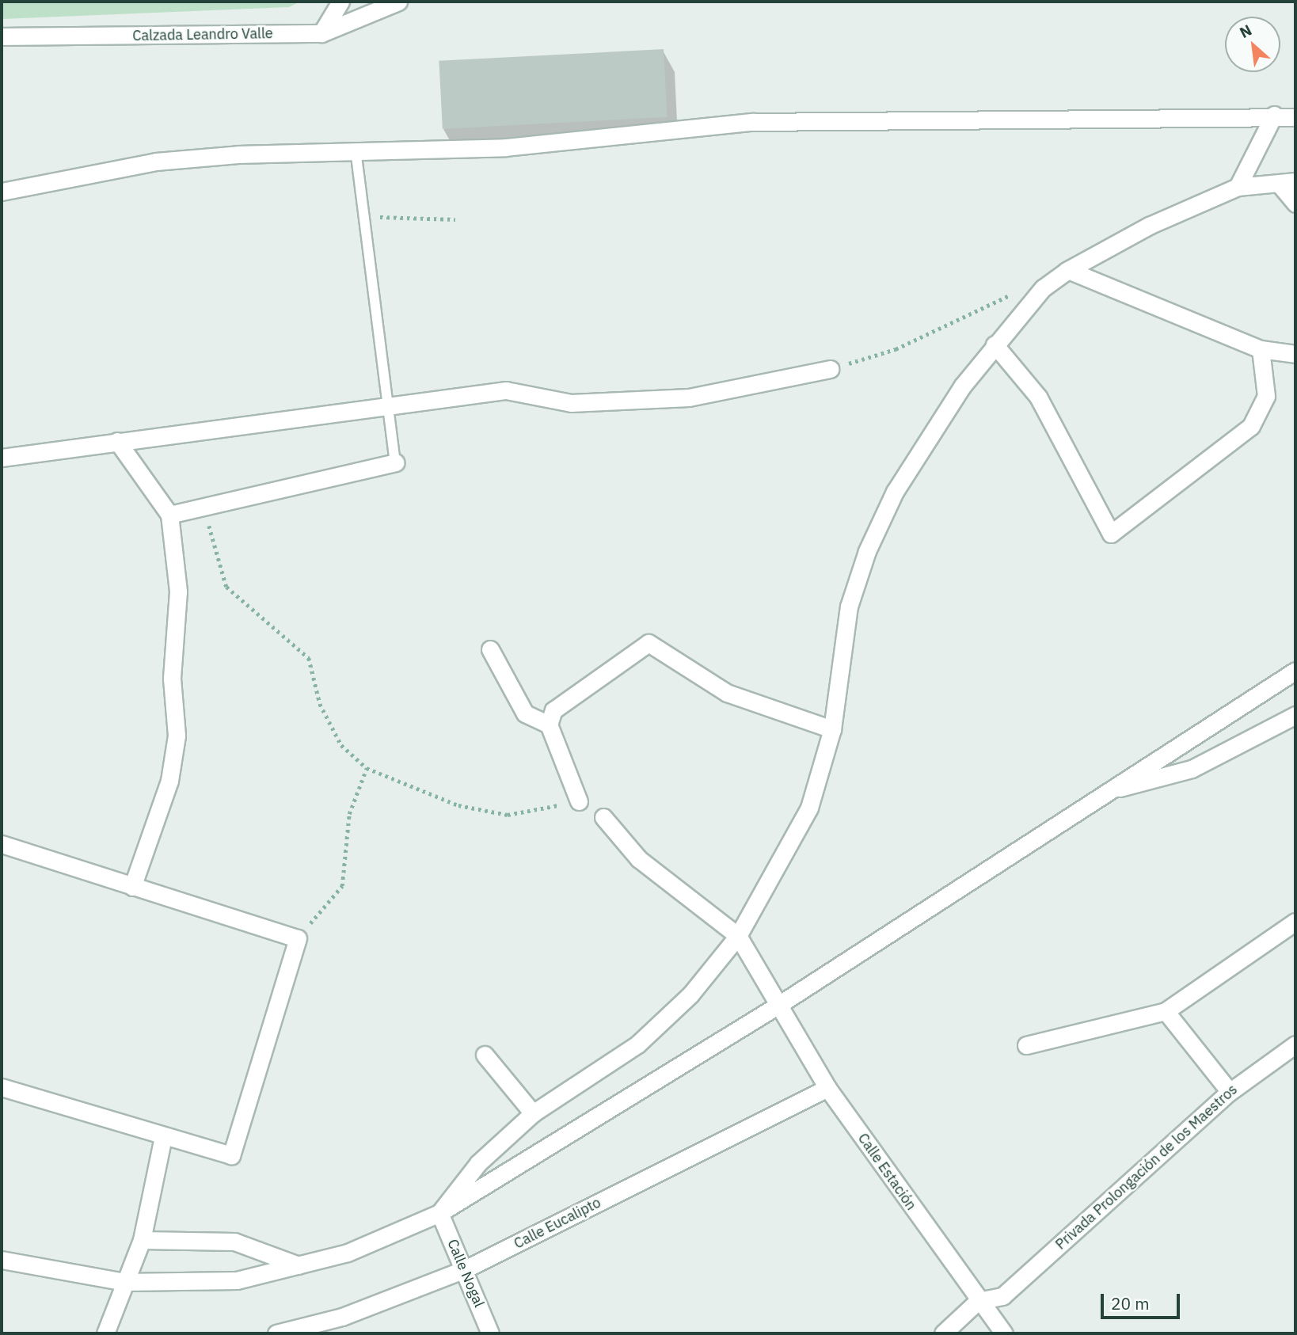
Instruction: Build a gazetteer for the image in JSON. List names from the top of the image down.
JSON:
{
  "streets": {
    "street": [
      "Calzada Leandro Valle",
      "Privada Prolongación de los Maestros",
      "Calle Estación",
      "Calle Eucalipto",
      "Calle Nogal"
    ]
  },
  "crossings": [
    ["Calle Estación", "Calle Eucalipto"],
    ["Calle Eucalipto", "Calle Nogal"]
  ],
  "scale_bar": "20 m",
  "north": "top left"
}
